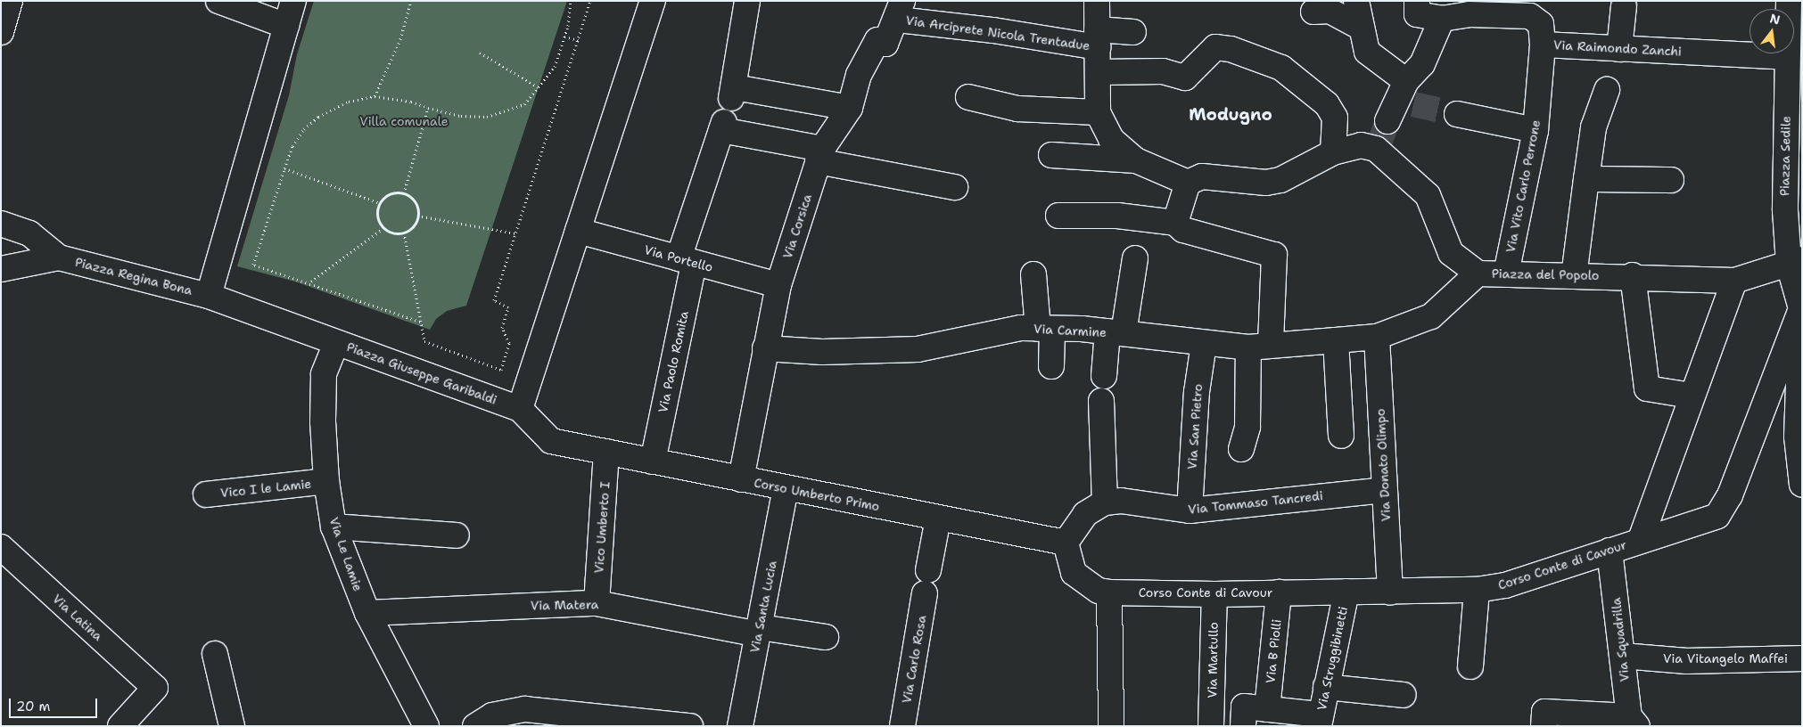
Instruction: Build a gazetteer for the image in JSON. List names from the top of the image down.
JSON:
{
  "streets": {
    "street": [
      "Via Arciprete Nicola Trentadue",
      "Via Raimondo Zanchi",
      "Piazza Sedile",
      "Via Vito Carlo Perrone",
      "Via Corsica",
      "Via Portello",
      "Piazza del Popolo",
      "Piazza Regina Bona",
      "Via Carmine",
      "Via Paolo Romita",
      "Piazza Giuseppe Garibaldi",
      "Via San Pietro",
      "Via Donato Olimpo",
      "Vico I le Lamie",
      "Corso Umberto Primo",
      "Via Tommaso Tancredi",
      "Vico Umberto I",
      "Via Le Lamie",
      "Corso Conte di Cavour",
      "Via Matera",
      "Via Santa Lucia",
      "Via Latina",
      "Via Squadrilla",
      "Via B Piolli",
      "Via Struggibinetti",
      "Via Vitangelo Maffei",
      "Via Carlo Rosa",
      "Via Martullo"
    ]
  },
  "crossings": [
    ["Via Arciprete Nicola Trentadue", "Via Corsica"],
    ["Via Raimondo Zanchi", "Piazza Sedile"],
    ["Via Raimondo Zanchi", "Via Vito Carlo Perrone"],
    ["Piazza Sedile", "Corso Conte di Cavour"],
    ["Via Vito Carlo Perrone", "Piazza del Popolo"],
    ["Via Corsica", "Via Portello"],
    ["Via Corsica", "Via Carmine"],
    ["Via Corsica", "Via Paolo Romita"],
    ["Via Corsica", "Corso Umberto Primo"],
    ["Via Portello", "Via Paolo Romita"],
    ["Piazza del Popolo", "Via Carmine"],
    ["Piazza del Popolo", "Via Donato Olimpo"],
    ["Piazza Regina Bona", "Piazza Giuseppe Garibaldi"],
    ["Via Carmine", "Via San Pietro"],
    ["Via Carmine", "Via Donato Olimpo"],
    ["Via Paolo Romita", "Corso Umberto Primo"],
    ["Piazza Giuseppe Garibaldi", "Corso Umberto Primo"],
    ["Piazza Giuseppe Garibaldi", "Via Le Lamie"],
    ["Via San Pietro", "Via Tommaso Tancredi"],
    ["Via Donato Olimpo", "Via Tommaso Tancredi"],
    ["Via Donato Olimpo", "Corso Conte di Cavour"],
    ["Vico I le Lamie", "Via Le Lamie"],
    ["Corso Umberto Primo", "Via Tommaso Tancredi"],
    ["Corso Umberto Primo", "Vico Umberto I"],
    ["Corso Umberto Primo", "Via Santa Lucia"],
    ["Corso Umberto Primo", "Via Carlo Rosa"],
    ["Vico Umberto I", "Via Matera"],
    ["Via Le Lamie", "Via Matera"],
    ["Corso Conte di Cavour", "Via Squadrilla"],
    ["Corso Conte di Cavour", "Via B Piolli"],
    ["Corso Conte di Cavour", "Via Struggibinetti"],
    ["Corso Conte di Cavour", "Via Martullo"],
    ["Via Matera", "Via Santa Lucia"],
    ["Via Squadrilla", "Via Vitangelo Maffei"]
  ],
  "districts": ["Modugno"],
  "parks": ["Villa comunale"],
  "scale_bar": "20 m",
  "north": "top"
}
